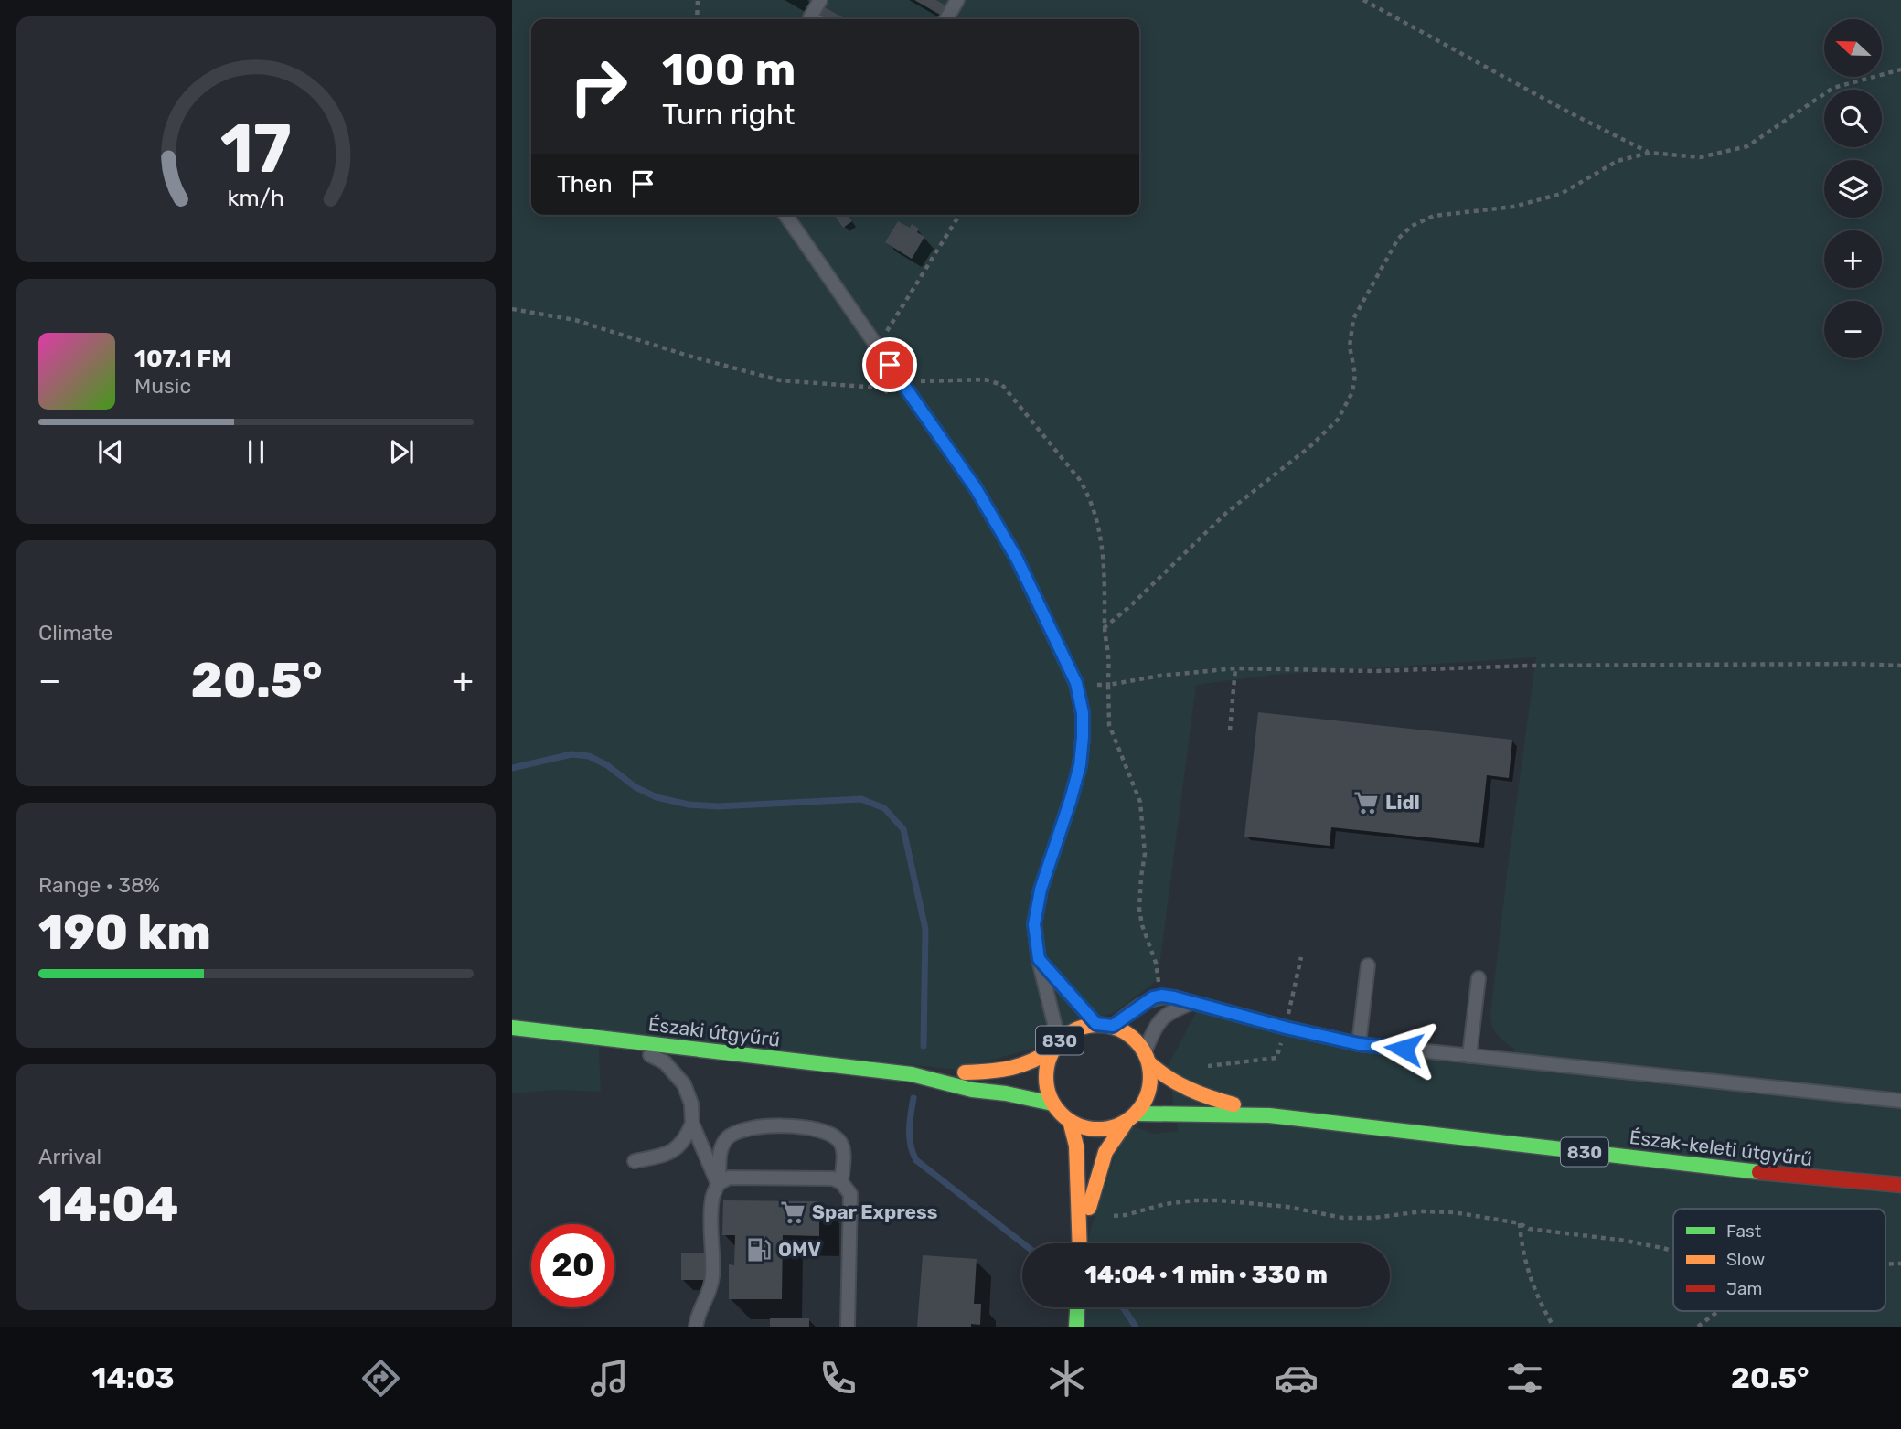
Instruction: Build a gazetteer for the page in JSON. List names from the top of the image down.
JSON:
{
  "streets": {
    "main road": ["Északi útgyűrű", "830", "Észak-keleti útgyűrű"]
  },
  "crossings": [
    ["Északi útgyűrű", "830"],
    ["Északi útgyűrű", "Észak-keleti útgyűrű"],
    ["830", "Észak-keleti útgyűrű"]
  ],
  "places": {
    "supermarket": ["Lidl", "Spar Express"],
    "fuel station": ["OMV"]
  },
  "legend": ["Fast", "Slow", "Jam"],
  "north": "left",
  "page": {
    "map_buttons": ["+", "−"],
    "turn": ["100 m", "Turn right"],
    "then": "Then",
    "song": ["107.1 FM", "Music"],
    "tile": [
      "Climate",
      ["Range · 38%", "190 km"],
      ["Arrival", "14:04"]
    ],
    "heat": ["−", "20.5°", "+"],
    "limit": "20",
    "trip": "14:04 · 1 min · 330 m",
    "tabs": ["14:03", "20.5°"],
    "gauge": ["17", "km/h"]
  }
}
